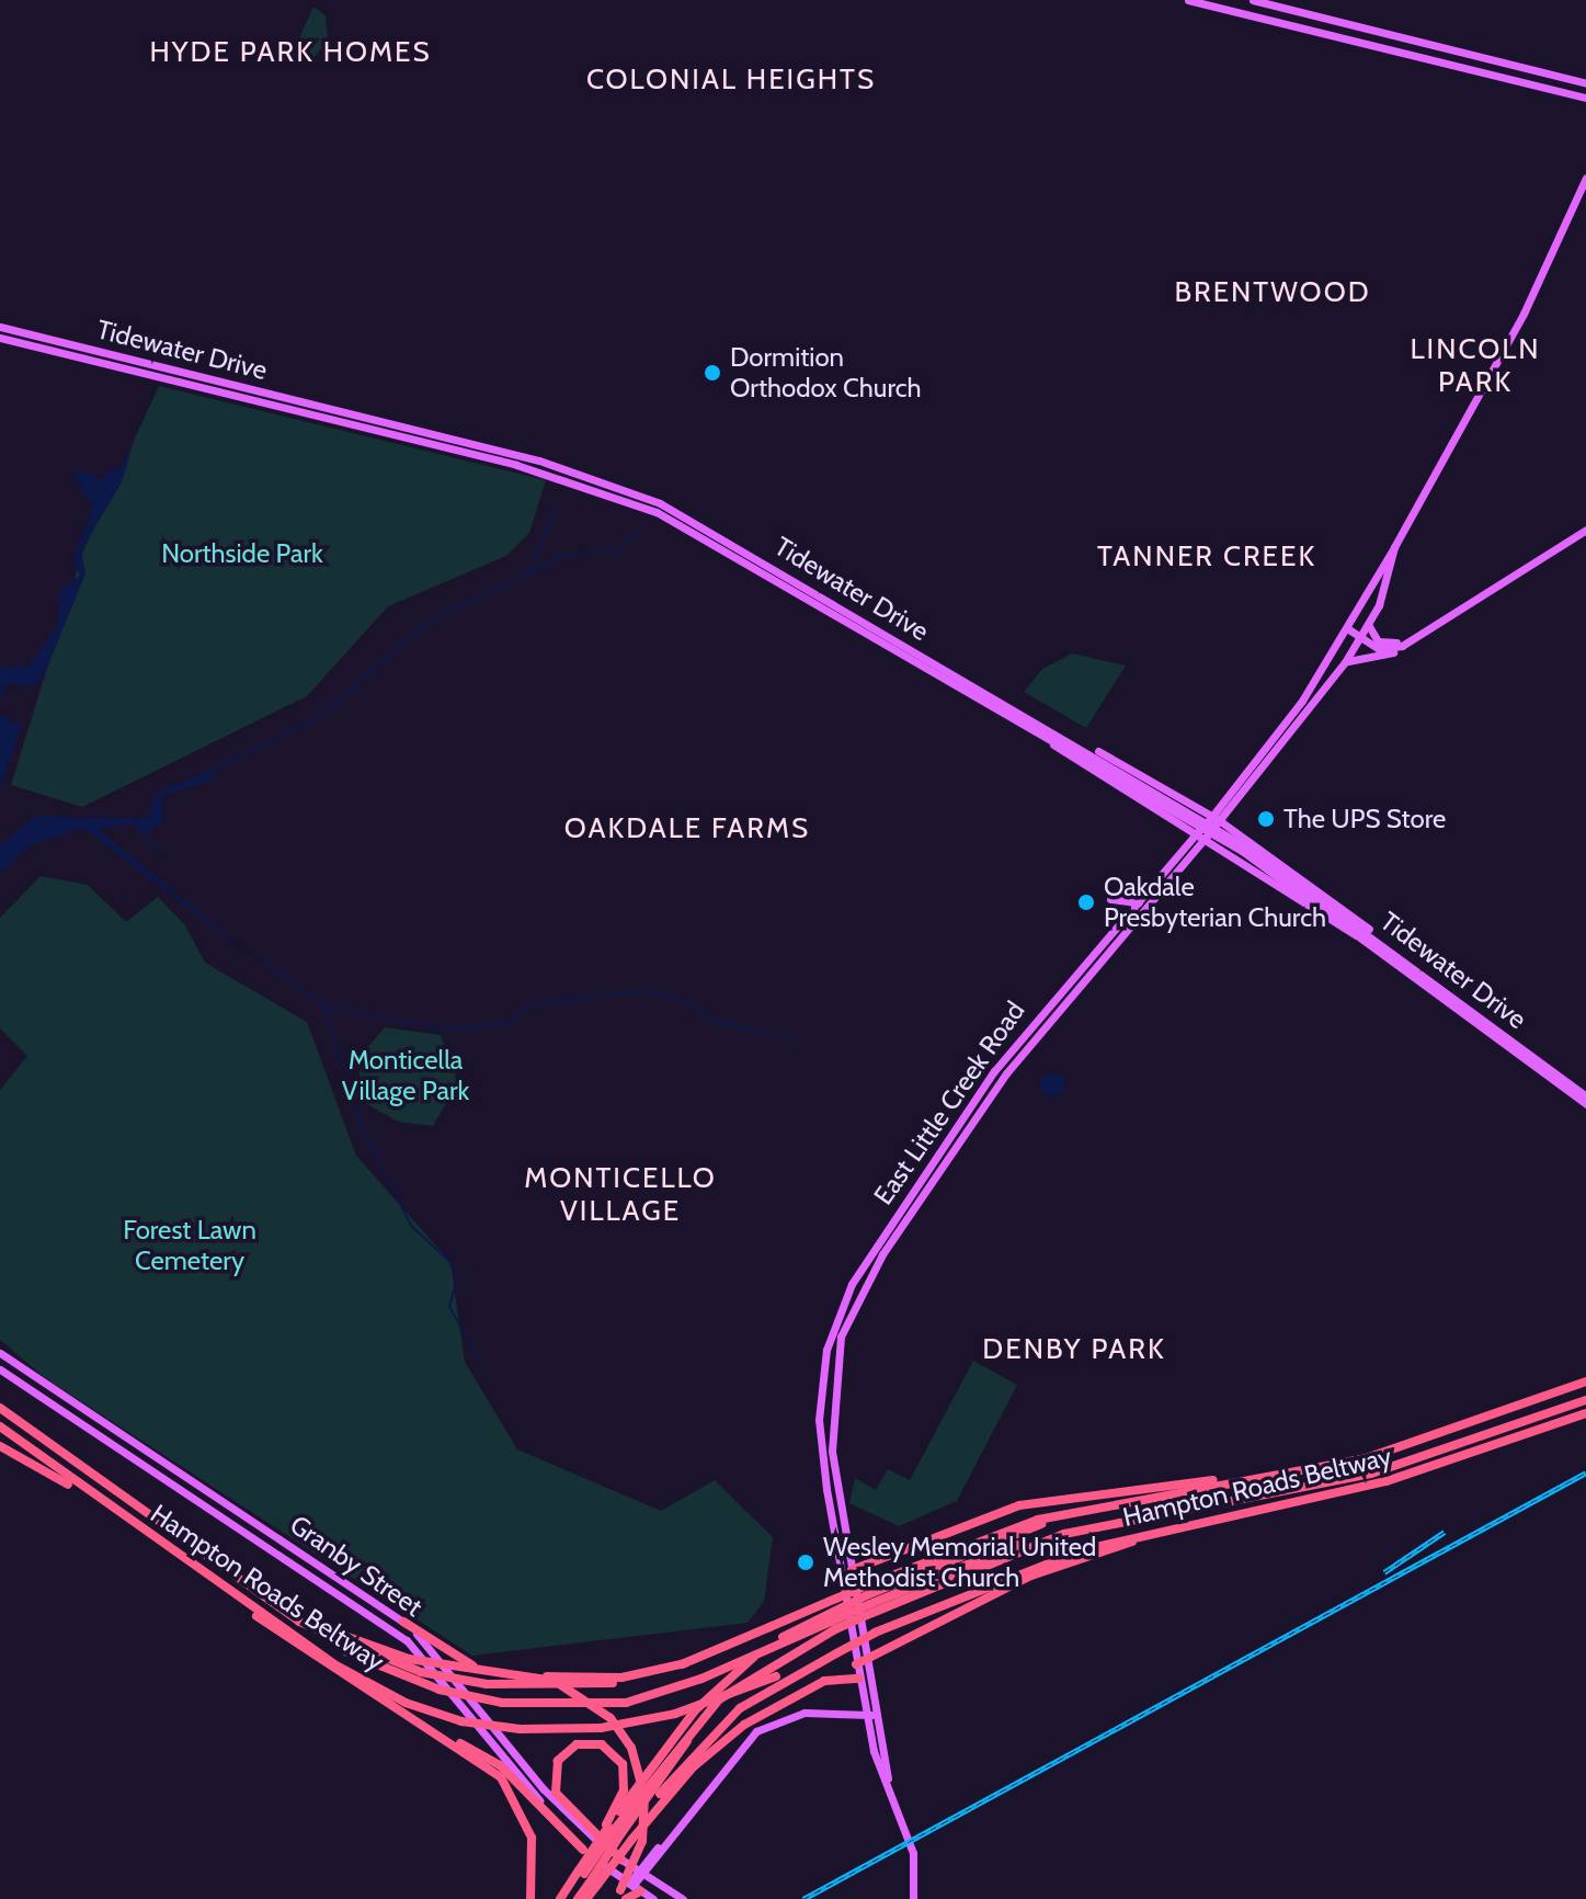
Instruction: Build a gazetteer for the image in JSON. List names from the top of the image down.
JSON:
{
  "streets": {
    "highway": ["Hampton Roads Beltway"],
    "main road": ["Tidewater Drive", "East Little Creek Road", "Granby Street"]
  },
  "districts": [
    "HYDE PARK HOMES",
    "COLONIAL HEIGHTS",
    "BRENTWOOD",
    "LINCOLN PARK",
    "TANNER CREEK",
    "OAKDALE FARMS",
    "MONTICELLO VILLAGE",
    "DENBY PARK"
  ],
  "parks": ["Northside Park", "Monticella Village Park", "Forest Lawn Cemetery"],
  "places": [
    "Dormition Orthodox Church",
    "The UPS Store",
    "Oakdale Presbyterian Church",
    "Wesley Memorial United Methodist Church"
  ]
}
